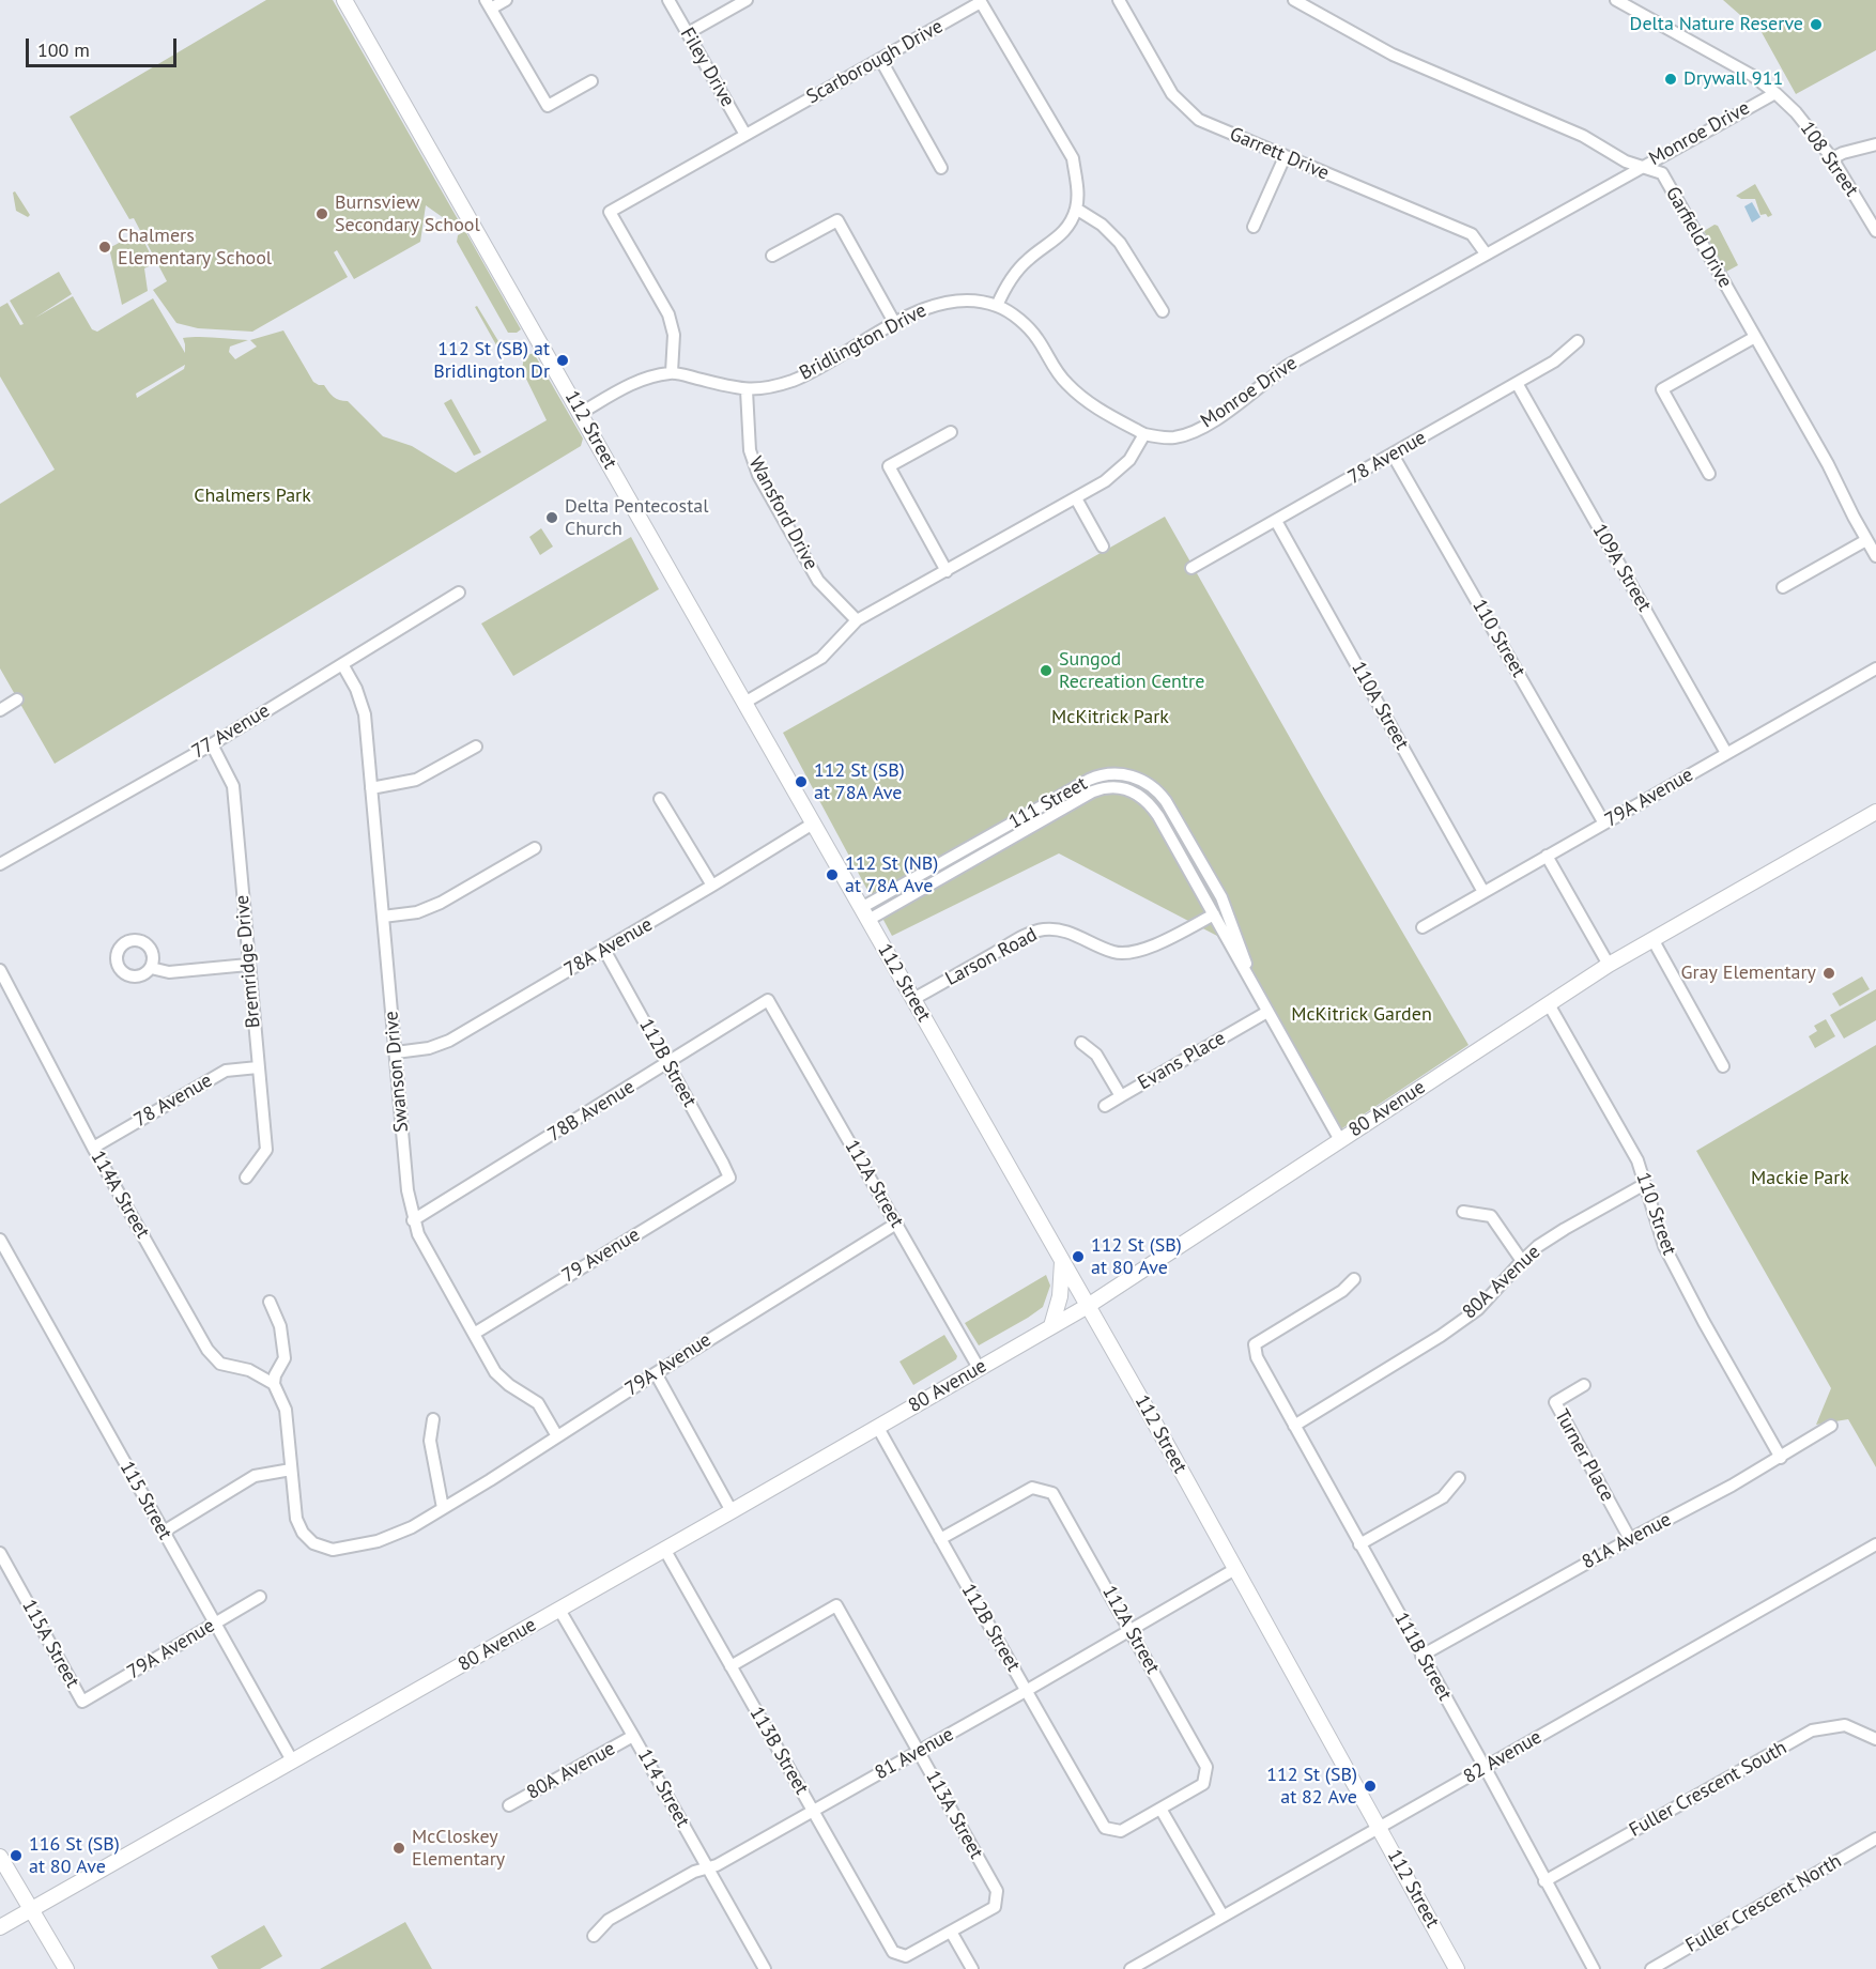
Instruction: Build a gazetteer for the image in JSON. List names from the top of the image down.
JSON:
{
  "streets": {
    "street": [
      "Scarborough Drive",
      "Filey Drive",
      "Monroe Drive",
      "Garrett Drive",
      "108 Street",
      "Garfield Drive",
      "Bridlington Drive",
      "112 Street",
      "78 Avenue",
      "Wansford Drive",
      "109A Street",
      "110 Street",
      "110A Street",
      "77 Avenue",
      "79A Avenue",
      "111 Street",
      "78A Avenue",
      "Larson Road",
      "Bremridge Drive",
      "Evans Place",
      "112B Street",
      "Swanson Drive",
      "80 Avenue",
      "78B Avenue",
      "112A Street",
      "114A Street",
      "79 Avenue",
      "80A Avenue",
      "Turner Place",
      "115 Street",
      "81A Avenue",
      "115A Street",
      "111B Street",
      "113B Street",
      "81 Avenue",
      "82 Avenue",
      "114 Street",
      "Fuller Crescent South",
      "113A Street",
      "Fuller Crescent North"
    ]
  },
  "crossings": [
    ["Scarborough Drive", "Filey Drive"],
    ["Scarborough Drive", "Bridlington Drive"],
    ["Monroe Drive", "Garrett Drive"],
    ["Monroe Drive", "108 Street"],
    ["Monroe Drive", "Garfield Drive"],
    ["Monroe Drive", "Bridlington Drive"],
    ["Bridlington Drive", "112 Street"],
    ["Bridlington Drive", "Wansford Drive"],
    ["112 Street", "111 Street"],
    ["112 Street", "78A Avenue"],
    ["112 Street", "Larson Road"],
    ["112 Street", "80 Avenue"],
    ["112 Street", "81 Avenue"],
    ["112 Street", "82 Avenue"],
    ["78 Avenue", "109A Street"],
    ["78 Avenue", "110 Street"],
    ["78 Avenue", "110A Street"],
    ["78 Avenue", "Bremridge Drive"],
    ["78 Avenue", "114A Street"],
    ["109A Street", "79A Avenue"],
    ["110 Street", "79A Avenue"],
    ["110 Street", "80 Avenue"],
    ["110 Street", "80A Avenue"],
    ["110 Street", "81A Avenue"],
    ["110A Street", "79A Avenue"],
    ["77 Avenue", "Bremridge Drive"],
    ["77 Avenue", "Swanson Drive"],
    ["79A Avenue", "Swanson Drive"],
    ["79A Avenue", "112A Street"],
    ["79A Avenue", "115 Street"],
    ["79A Avenue", "115A Street"],
    ["111 Street", "Larson Road"],
    ["111 Street", "Evans Place"],
    ["111 Street", "80 Avenue"],
    ["78A Avenue", "112B Street"],
    ["78A Avenue", "Swanson Drive"],
    ["112B Street", "80 Avenue"],
    ["112B Street", "78B Avenue"],
    ["112B Street", "112A Street"],
    ["112B Street", "79 Avenue"],
    ["112B Street", "81 Avenue"],
    ["Swanson Drive", "78B Avenue"],
    ["Swanson Drive", "79 Avenue"],
    ["80 Avenue", "112A Street"],
    ["80 Avenue", "115 Street"],
    ["80 Avenue", "113B Street"],
    ["80 Avenue", "114 Street"],
    ["78B Avenue", "112A Street"],
    ["112A Street", "81 Avenue"],
    ["80A Avenue", "111B Street"],
    ["80A Avenue", "114 Street"],
    ["Turner Place", "81A Avenue"],
    ["81A Avenue", "111B Street"],
    ["111B Street", "82 Avenue"],
    ["111B Street", "Fuller Crescent South"],
    ["113B Street", "81 Avenue"],
    ["113B Street", "113A Street"],
    ["81 Avenue", "114 Street"],
    ["81 Avenue", "113A Street"]
  ],
  "parks": [
    "Chalmers Park",
    "McKitrick Park",
    "McKitrick Garden",
    "Mackie Park"
  ],
  "places": [
    "Delta Nature Reserve",
    "Drywall 911",
    "Burnsview Secondary School",
    "Chalmers Elementary School",
    "112 St (SB) at Bridlington Dr",
    "Delta Pentecostal Church",
    "Sungod Recreation Centre",
    "112 St (SB) at 78A Ave",
    "112 St (NB) at 78A Ave",
    "Gray Elementary",
    "112 St (SB) at 80 Ave",
    "112 St (SB) at 82 Ave",
    "McCloskey Elementary",
    "116 St (SB) at 80 Ave"
  ],
  "scale_bar": "100 m"
}
